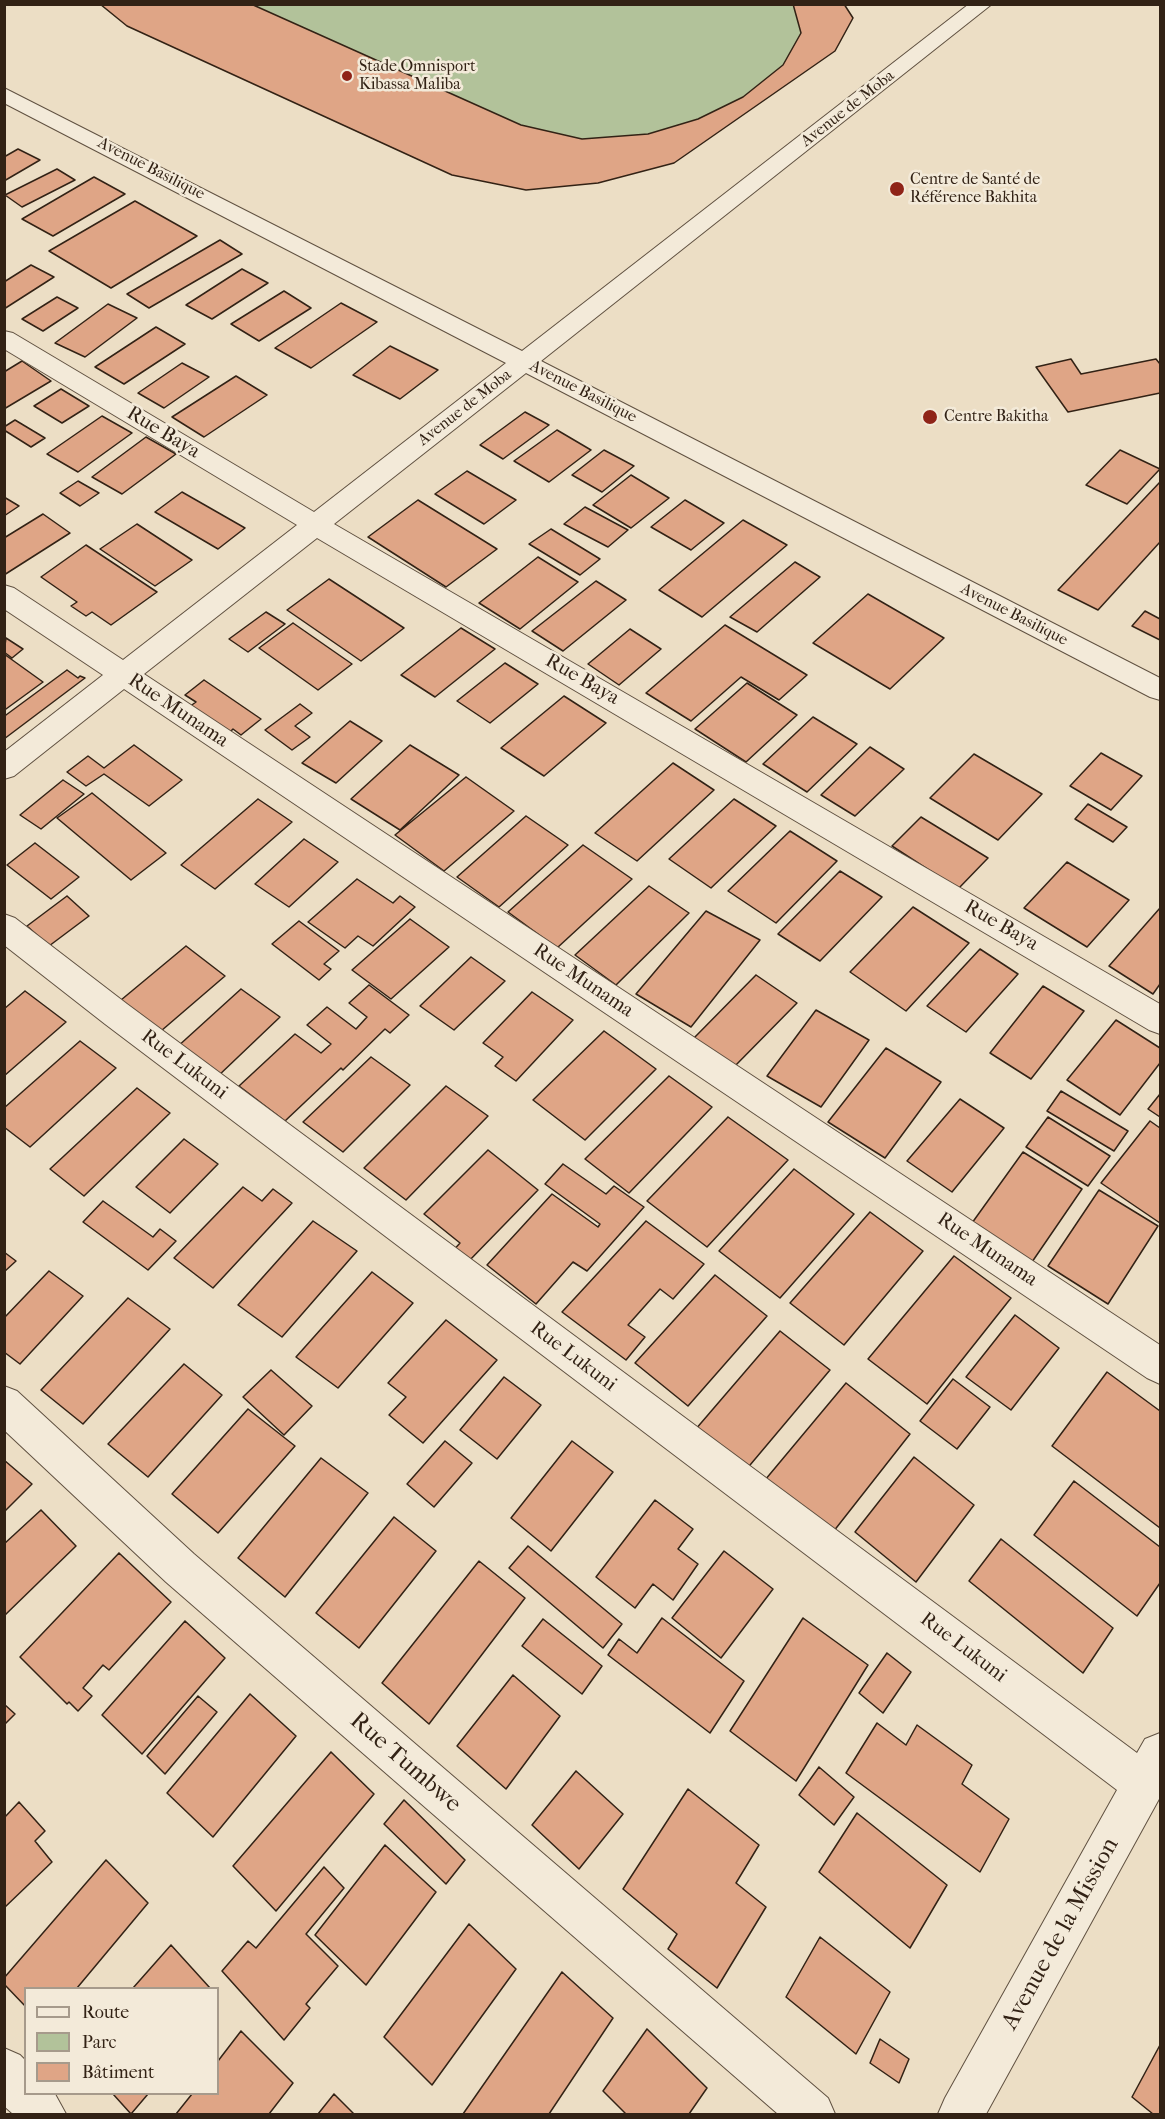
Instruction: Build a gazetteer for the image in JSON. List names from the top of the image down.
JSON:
{
  "streets": {
    "street": [
      "Avenue de Moba",
      "Avenue Basilique",
      "Rue Baya",
      "Rue Munama",
      "Rue Lukuni",
      "Rue Tumbwe",
      "Avenue de la Mission"
    ]
  },
  "crossings": [
    ["Avenue de Moba", "Avenue Basilique"],
    ["Avenue de Moba", "Rue Baya"],
    ["Avenue de Moba", "Rue Munama"],
    ["Rue Lukuni", "Avenue de la Mission"]
  ],
  "places": ["Stade Omnisport Kibassa Maliba", "Centre de Santé de Référence Bakhita", "Centre Bakitha"],
  "legend": ["Route", "Parc", "Bâtiment"]
}
